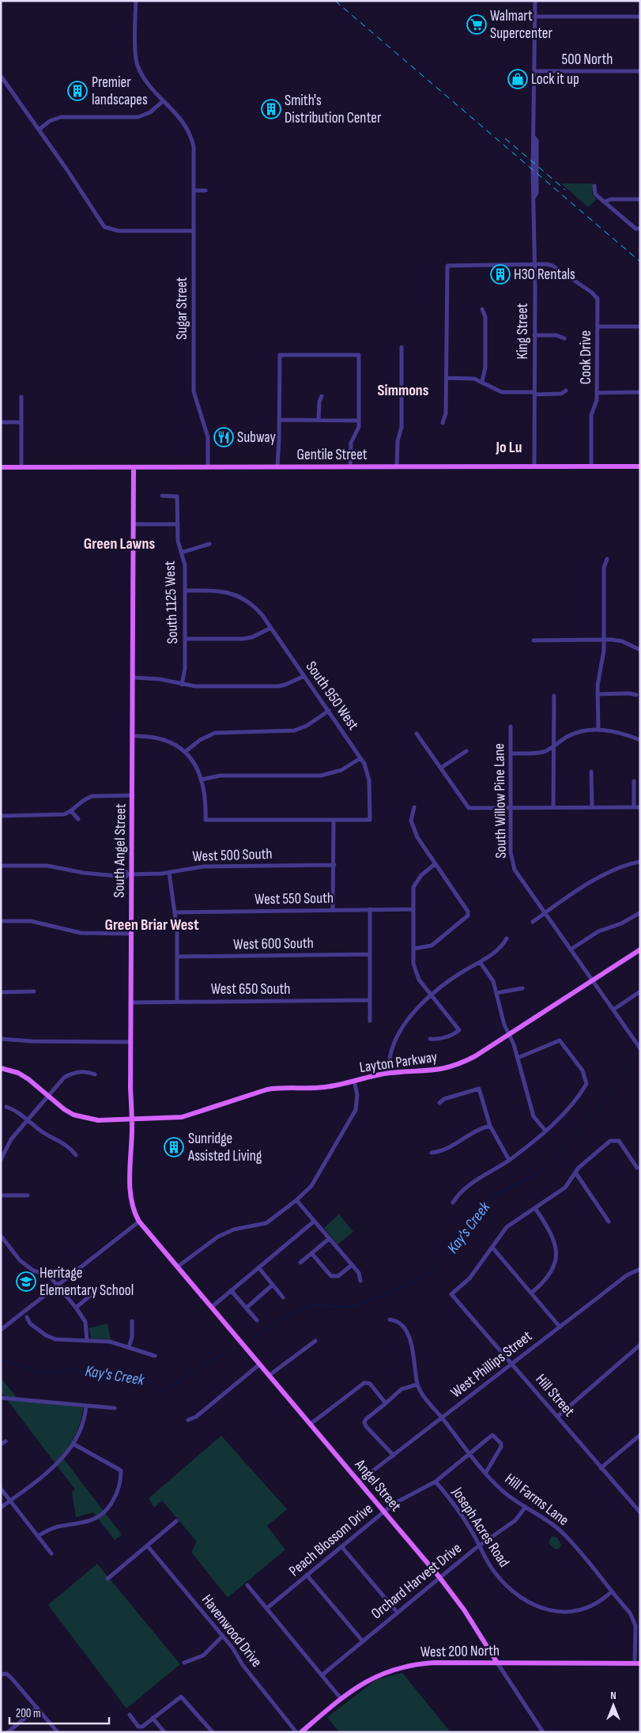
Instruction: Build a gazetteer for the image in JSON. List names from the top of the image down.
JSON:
{
  "streets": {
    "main road": [
      "Gentile Street",
      "South Angel Street",
      "Layton Parkway",
      "Angel Street",
      "West 200 North"
    ],
    "street": [
      "500 North",
      "Sugar Street",
      "King Street",
      "Cook Drive",
      "South 1125 West",
      "South 950 West",
      "South Willow Pine Lane",
      "West 500 South",
      "West 550 South",
      "West 600 South",
      "West 650 South",
      "West Phillips Street",
      "Hill Street",
      "Hill Farms Lane",
      "Joseph Acres Road",
      "Peach Blossom Drive",
      "Orchard Harvest Drive",
      "Havenwood Drive"
    ]
  },
  "crossings": [
    ["500 North", "King Street"],
    ["Sugar Street", "Gentile Street"],
    ["King Street", "Cook Drive"],
    ["King Street", "Gentile Street"],
    ["Cook Drive", "Gentile Street"],
    ["Gentile Street", "South Angel Street"],
    ["South 1125 West", "South 950 West"],
    ["South Willow Pine Lane", "Layton Parkway"],
    ["South Angel Street", "West 500 South"],
    ["South Angel Street", "West 650 South"],
    ["South Angel Street", "Layton Parkway"],
    ["South Angel Street", "Angel Street"],
    ["West Phillips Street", "Hill Street"],
    ["West Phillips Street", "Angel Street"],
    ["West Phillips Street", "Hill Farms Lane"],
    ["Angel Street", "Peach Blossom Drive"],
    ["Angel Street", "Orchard Harvest Drive"],
    ["Angel Street", "West 200 North"],
    ["Hill Farms Lane", "Joseph Acres Road"],
    ["Hill Farms Lane", "Peach Blossom Drive"],
    ["Hill Farms Lane", "Orchard Harvest Drive"],
    ["Hill Farms Lane", "West 200 North"],
    ["Joseph Acres Road", "Peach Blossom Drive"],
    ["Joseph Acres Road", "Orchard Harvest Drive"]
  ],
  "districts": [
    "Simmons",
    "Jo Lu",
    "Green Lawns",
    "Green Briar West"
  ],
  "water": ["Kay's Creek"],
  "places": {
    "supermarket": ["Walmart Supercenter"],
    "shop": ["Lock it up"],
    "building": [
      "Premier landscapes",
      "Smith's Distribution Center",
      "H3O Rentals",
      "Sunridge Assisted Living"
    ],
    "restaurant": ["Subway"],
    "school or university": ["Heritage Elementary School"]
  },
  "scale_bar": "200 m",
  "north": "top"
}
